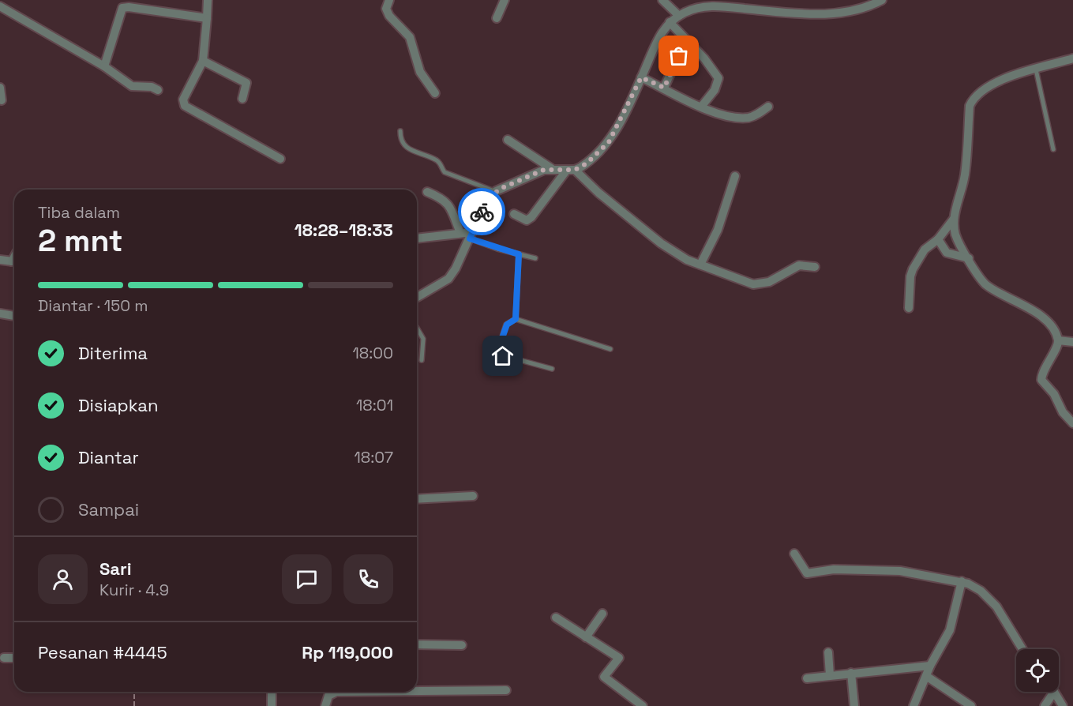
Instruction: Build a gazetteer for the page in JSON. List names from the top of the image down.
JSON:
{
  "page": {
    "heading": ["2 mnt", "Tiba dalam", "18:28–18:33"],
    "panel": [
      "Sari",
      "Kurir · 4.9",
      "Pesanan #4445",
      "Rp 119,000"
    ],
    "bar": "Diantar · 150 m",
    "list": [
      ["Diterima", "18:00"],
      ["Disiapkan", "18:01"],
      ["Diantar", "18:07"],
      "Sampai"
    ]
  }
}
